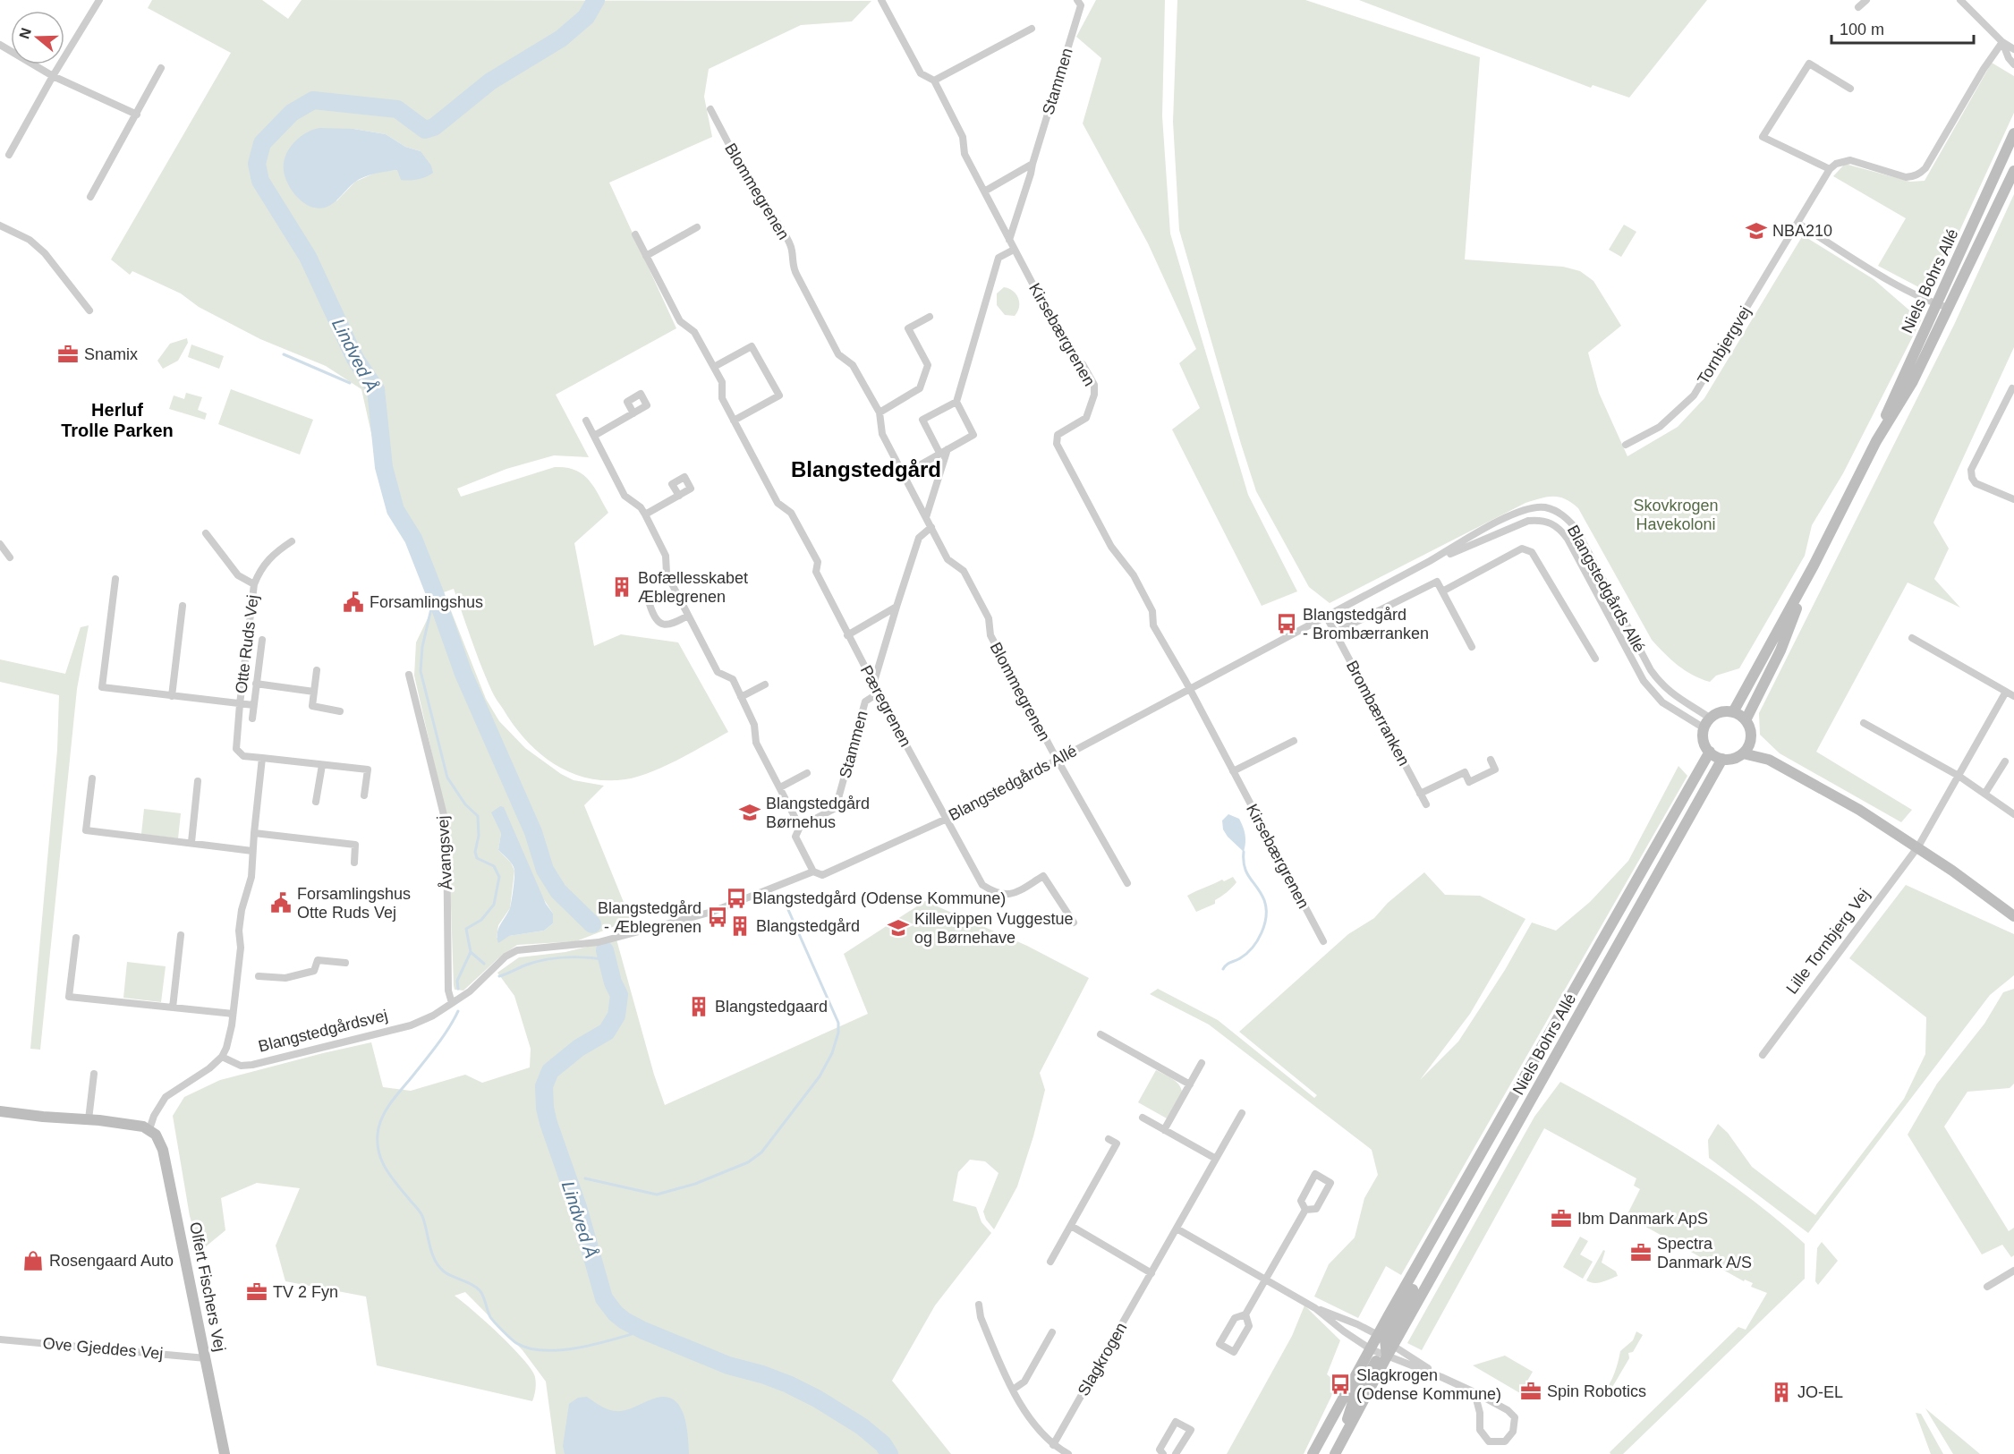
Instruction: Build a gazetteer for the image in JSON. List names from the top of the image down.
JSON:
{
  "streets": {
    "street": [
      "Stammen",
      "Blommegrenen",
      "Niels Bohrs Allé",
      "Kirsebærgrenen",
      "Tornbjergvej",
      "Blangstedgårds Allé",
      "Otte Ruds Vej",
      "Pæregrenen",
      "Brombærranken",
      "Åvangsvej",
      "Lille Tornbjerg Vej",
      "Blangstedgårdsvej",
      "Olfert Fischers Vej",
      "Ove Gjeddes Vej",
      "Slagkrogen"
    ]
  },
  "crossings": [
    ["Stammen", "Kirsebærgrenen"],
    ["Stammen", "Pæregrenen"],
    ["Blommegrenen", "Blangstedgårds Allé"],
    ["Niels Bohrs Allé", "Blangstedgårds Allé"],
    ["Kirsebærgrenen", "Blangstedgårds Allé"],
    ["Blangstedgårds Allé", "Pæregrenen"],
    ["Blangstedgårds Allé", "Brombærranken"],
    ["Blangstedgårds Allé", "Blangstedgårdsvej"],
    ["Åvangsvej", "Blangstedgårdsvej"],
    ["Olfert Fischers Vej", "Ove Gjeddes Vej"]
  ],
  "districts": ["Herluf Trolle Parken", "Blangstedgård"],
  "water": ["Lindved Å"],
  "parks": ["Skovkrogen Havekoloni"],
  "places": {
    "school or university": ["NBA210", "Blangstedgård Børnehus", "Killevippen Vuggestue og Børnehave"],
    "office": [
      "Snamix",
      "Ibm Danmark ApS",
      "Spectra Danmark A/S",
      "TV 2 Fyn",
      "Spin Robotics"
    ],
    "building": [
      "Bofællesskabet Æblegrenen",
      "Blangstedgård",
      "Blangstedgaard",
      "JO-EL"
    ],
    "public building": ["Forsamlingshus", "Forsamlingshus Otte Ruds Vej"],
    "bus stop": [
      "Blangstedgård - Brombærranken",
      "Blangstedgård (Odense Kommune)",
      "Blangstedgård - Æblegrenen",
      "Slagkrogen (Odense Kommune)"
    ],
    "shop": ["Rosengaard Auto"]
  },
  "scale_bar": "100 m",
  "north": "left"
}
